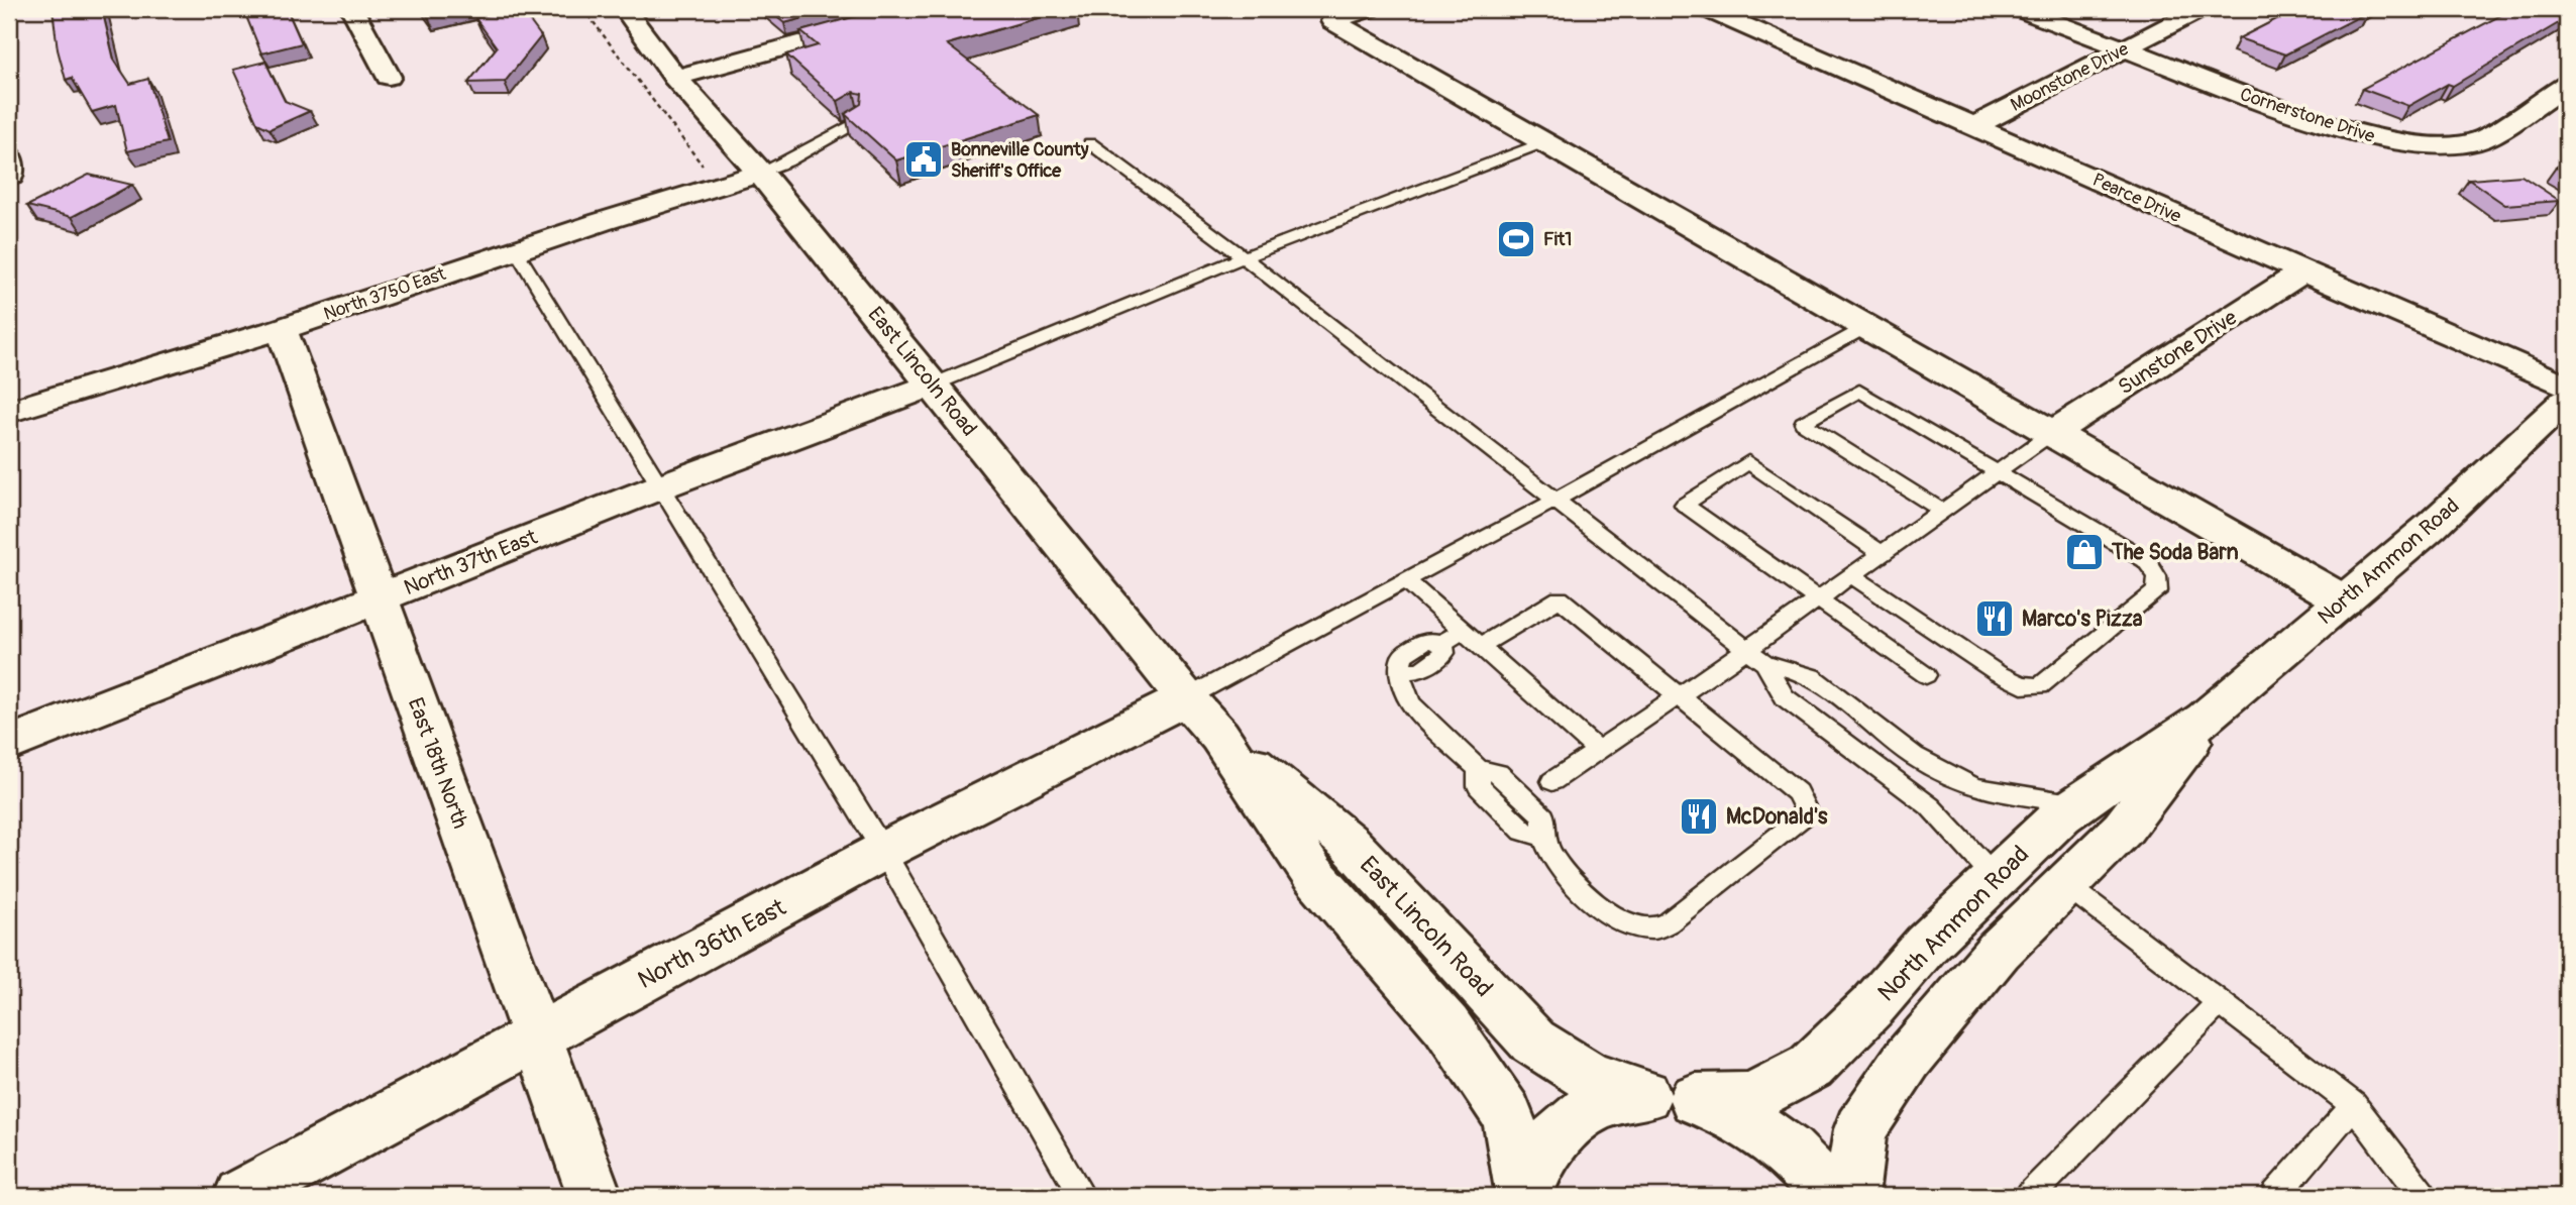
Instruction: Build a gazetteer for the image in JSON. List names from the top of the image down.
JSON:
{
  "streets": {
    "street": [
      "Moonstone Drive",
      "Cornerstone Drive",
      "Pearce Drive",
      "North 3750 East",
      "Sunstone Drive",
      "East Lincoln Road",
      "North Ammon Road",
      "North 37th East",
      "East 18th North",
      "North 36th East"
    ]
  },
  "crossings": [
    ["Moonstone Drive", "Cornerstone Drive"],
    ["Moonstone Drive", "Pearce Drive"],
    ["Pearce Drive", "Sunstone Drive"],
    ["North 3750 East", "East Lincoln Road"],
    ["North 3750 East", "East 18th North"],
    ["East Lincoln Road", "North Ammon Road"],
    ["East Lincoln Road", "North 37th East"],
    ["East Lincoln Road", "North 36th East"],
    ["North 37th East", "East 18th North"],
    ["East 18th North", "North 36th East"]
  ],
  "places": {
    "public building": ["Bonneville County Sheriff's Office"],
    "sports": ["Fit1"],
    "shop": ["The Soda Barn"],
    "restaurant": ["Marco's Pizza", "McDonald's"]
  }
}
